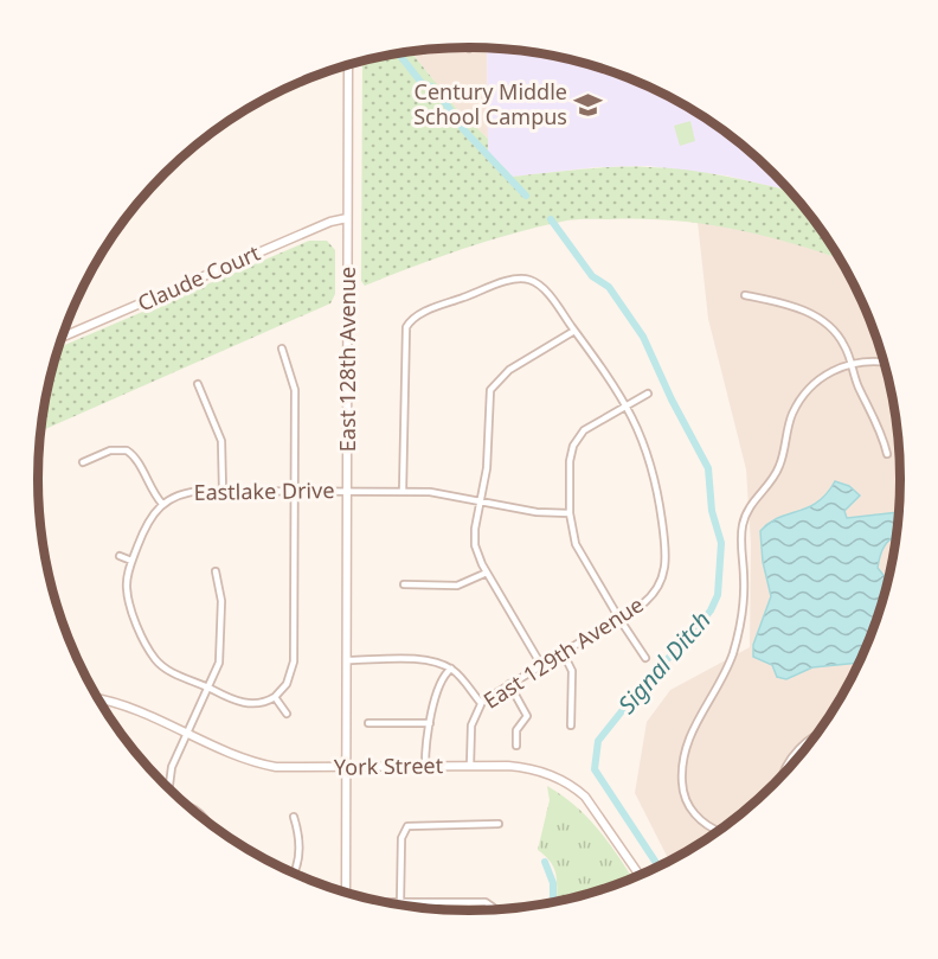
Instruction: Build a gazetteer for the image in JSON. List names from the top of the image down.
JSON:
{
  "streets": {
    "street": [
      "Claude Court",
      "East 128th Avenue",
      "Eastlake Drive",
      "East 129th Avenue",
      "York Street"
    ]
  },
  "crossings": [
    ["Claude Court", "East 128th Avenue"],
    ["East 128th Avenue", "Eastlake Drive"],
    ["East 128th Avenue", "York Street"],
    ["Eastlake Drive", "East 129th Avenue"],
    ["East 129th Avenue", "York Street"]
  ],
  "water": ["Signal Ditch"],
  "places": {
    "school or university": ["Century Middle School Campus"]
  }
}
